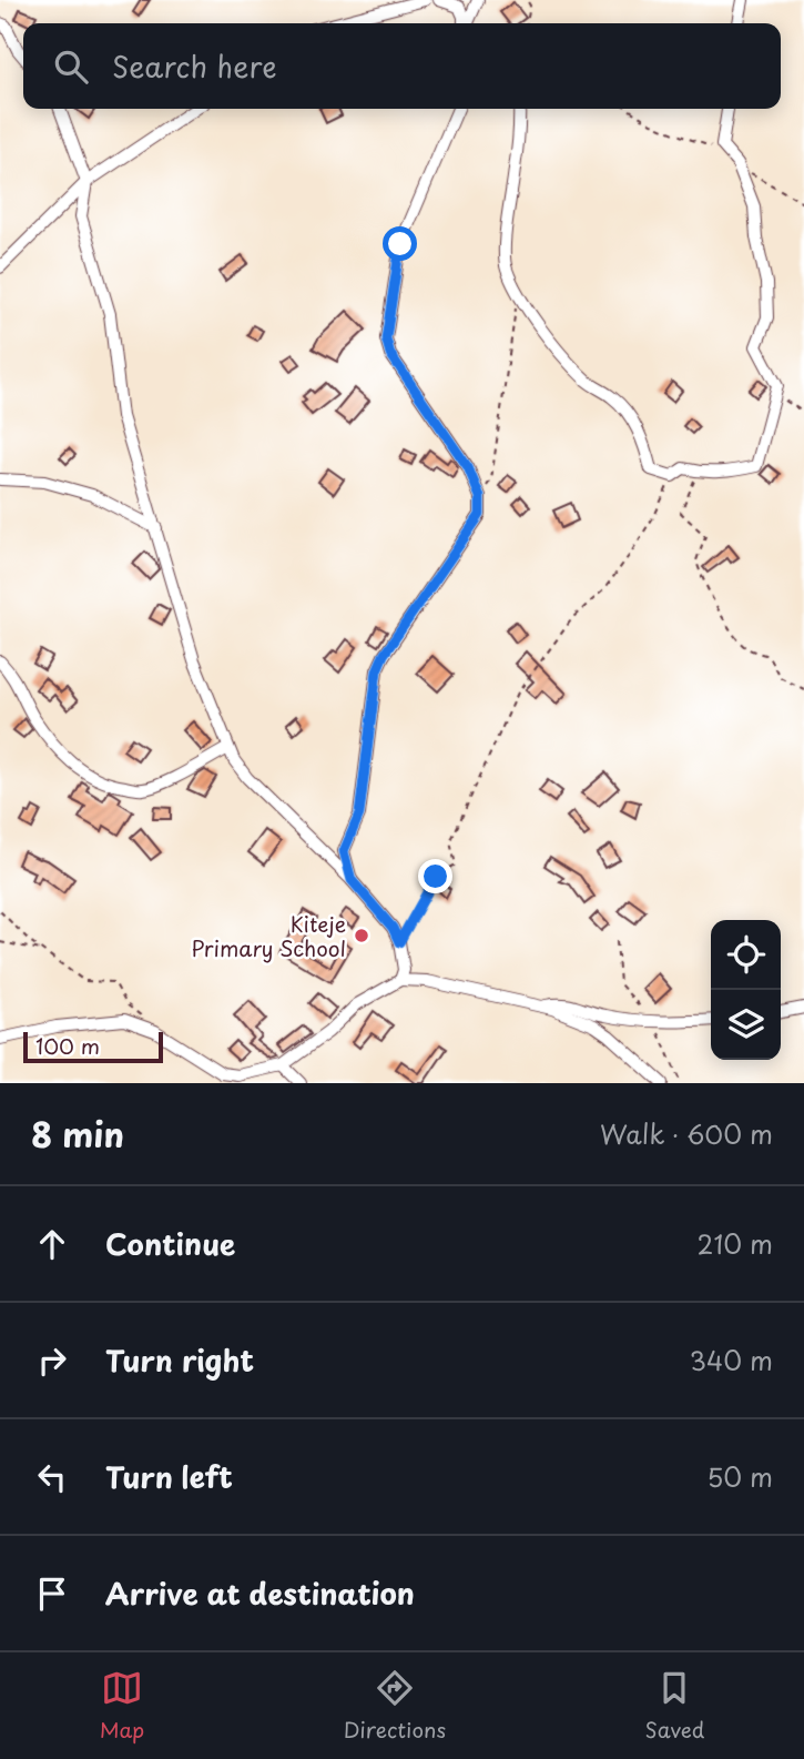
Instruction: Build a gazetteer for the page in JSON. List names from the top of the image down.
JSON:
{
  "places": ["Kiteje Primary School"],
  "scale_bar": "100 m",
  "page": {
    "search": "Search here",
    "scale": "100 m",
    "heading": ["8 min", "Walk · 600 m"],
    "list": [
      ["Continue", "210 m"],
      ["Turn right", "340 m"],
      ["Turn left", "50 m"],
      "Arrive at destination"
    ],
    "nav": ["Map", "Directions", "Saved"]
  }
}
